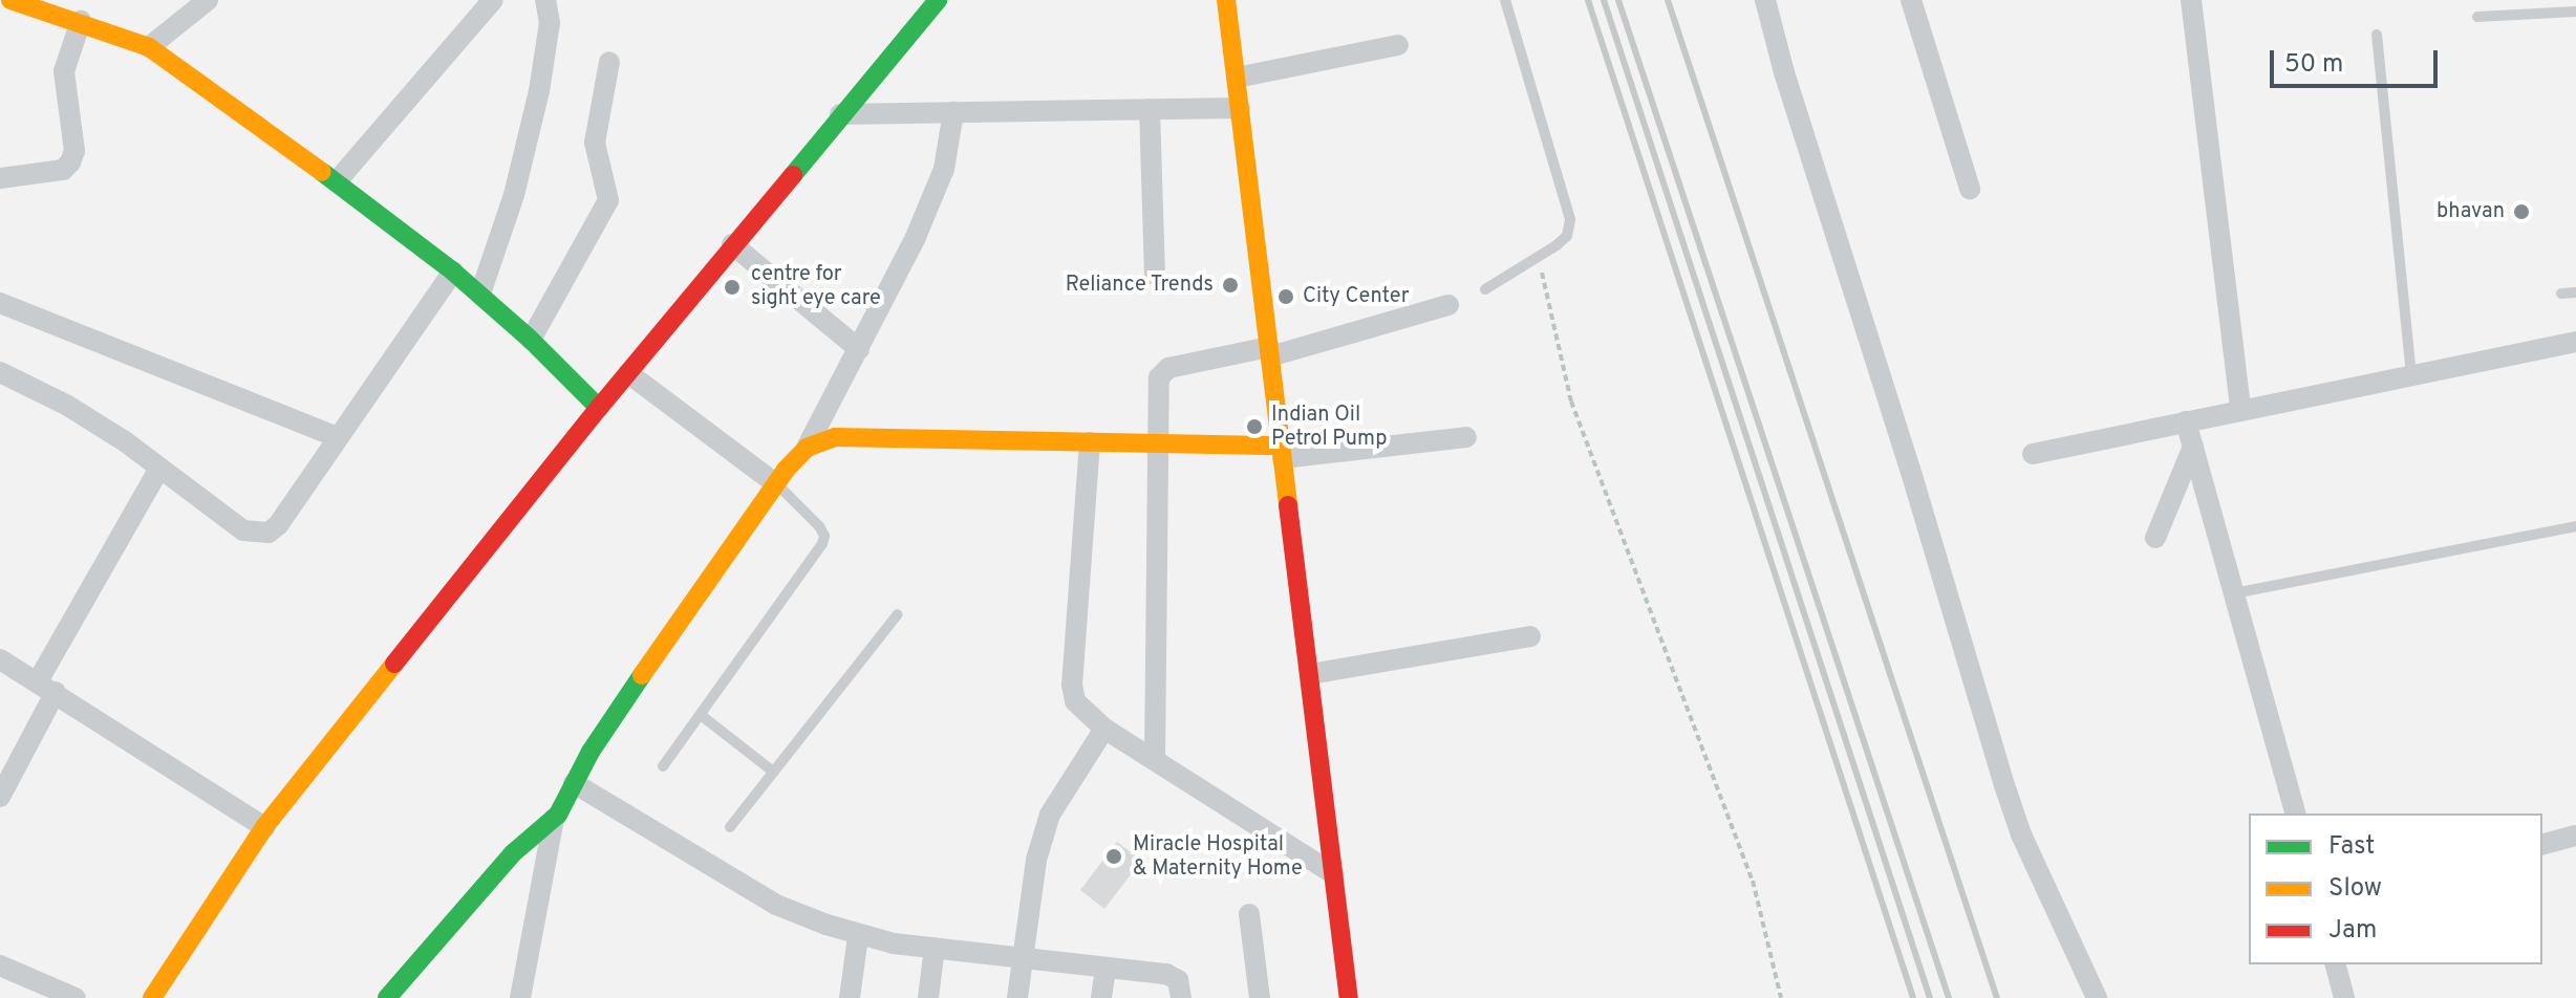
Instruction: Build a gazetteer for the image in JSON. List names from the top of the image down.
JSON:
{
  "places": [
    "bhavan",
    "Reliance Trends",
    "centre for sight eye care",
    "City Center",
    "Indian Oil Petrol Pump",
    "Miracle Hospital & Maternity Home"
  ],
  "legend": ["Fast", "Slow", "Jam"],
  "scale_bar": "50 m"
}
